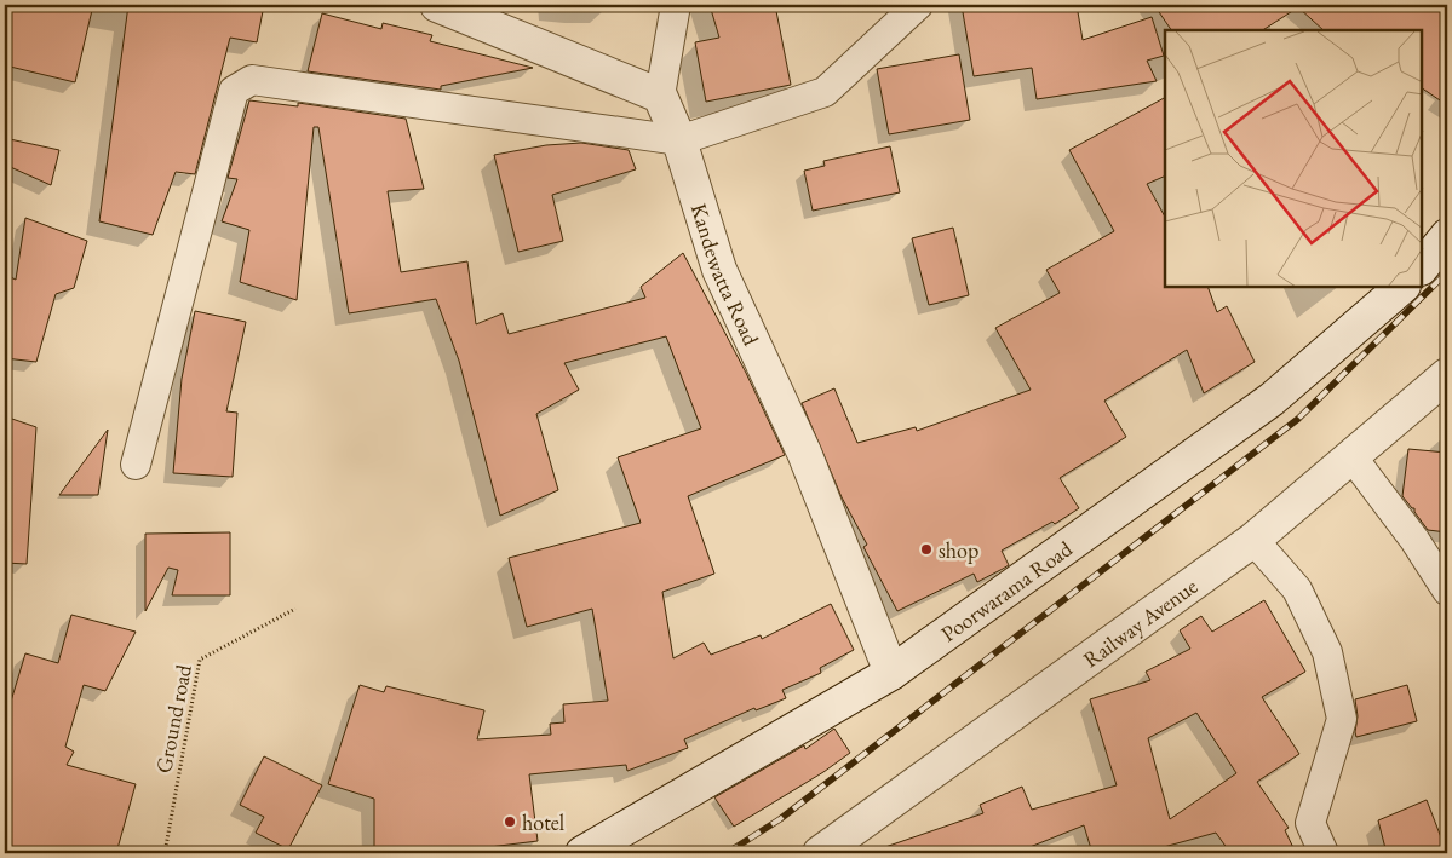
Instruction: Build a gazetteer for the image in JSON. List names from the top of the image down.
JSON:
{
  "streets": {
    "street": ["Kandewatta Road", "Poorwarama Road", "Railway Avenue"],
    "path": ["Ground road"]
  },
  "crossings": [
    ["Kandewatta Road", "Poorwarama Road"]
  ],
  "places": ["shop", "hotel"]
}
